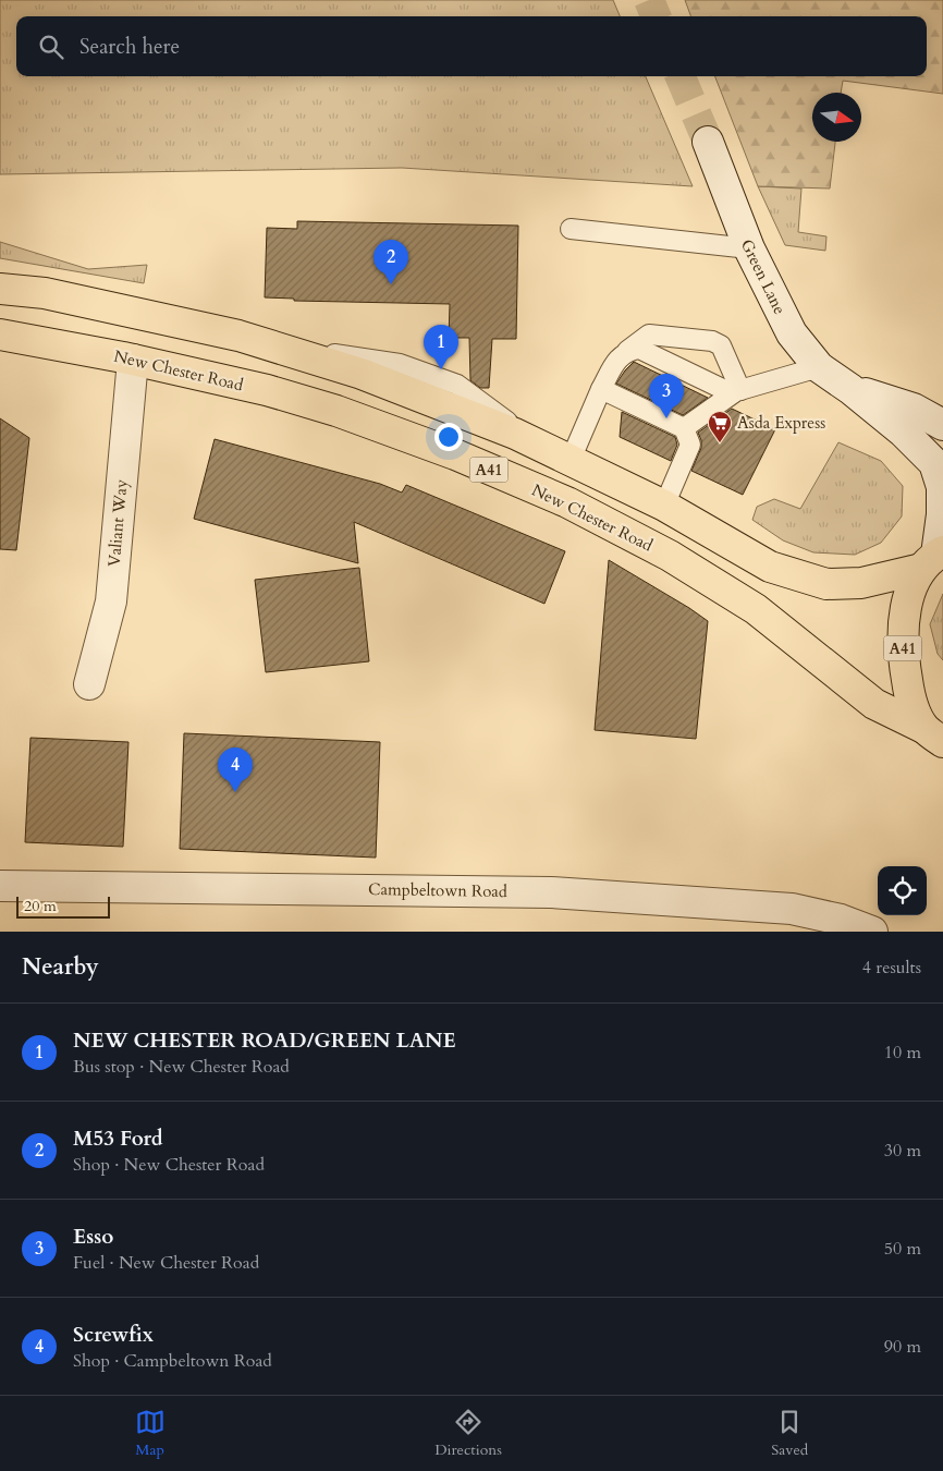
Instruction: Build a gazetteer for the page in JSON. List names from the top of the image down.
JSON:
{
  "streets": {
    "highway": ["New Chester Road", "A41"],
    "street": ["Green Lane", "Valiant Way", "Campbeltown Road"]
  },
  "crossings": [
    ["Green Lane", "A41"],
    ["New Chester Road", "A41"],
    ["New Chester Road", "Valiant Way"]
  ],
  "places": {
    "supermarket": ["Asda Express"]
  },
  "scale_bar": "20 m",
  "north": "right",
  "page": {
    "search": "Search here",
    "pins": [
      "2",
      "1",
      "3",
      "4"
    ],
    "scale": "20 m",
    "heading": ["Nearby", "4 results"],
    "list": [
      {
        "mark": "1",
        "name": "NEW CHESTER ROAD/GREEN LANE",
        "note": "Bus stop · New Chester Road",
        "value": "10 m"
      },
      {
        "mark": "2",
        "name": "M53 Ford",
        "note": "Shop · New Chester Road",
        "value": "30 m"
      },
      {
        "mark": "3",
        "name": "Esso",
        "note": "Fuel · New Chester Road",
        "value": "50 m"
      },
      {
        "mark": "4",
        "name": "Screwfix",
        "note": "Shop · Campbeltown Road",
        "value": "90 m"
      }
    ],
    "nav": ["Map", "Directions", "Saved"]
  }
}
